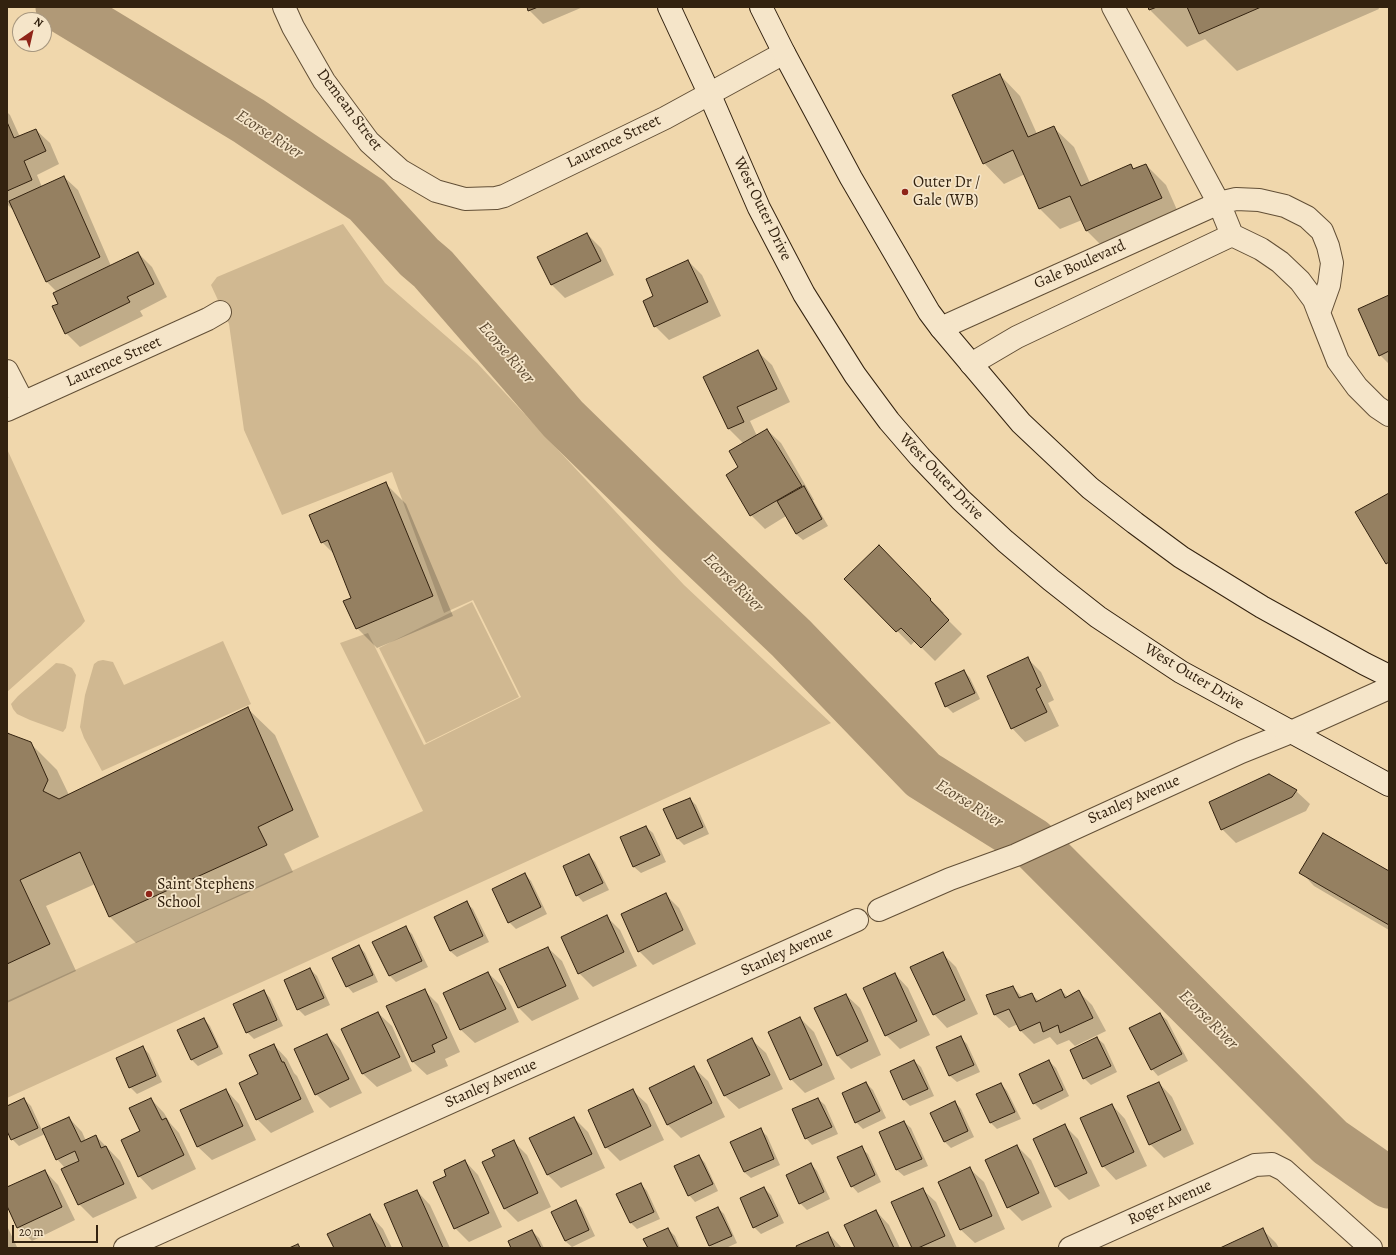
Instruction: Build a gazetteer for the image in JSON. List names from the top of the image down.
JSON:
{
  "streets": {
    "street": [
      "Demean Street",
      "Laurence Street",
      "West Outer Drive",
      "Gale Boulevard",
      "Stanley Avenue",
      "Roger Avenue"
    ]
  },
  "crossings": [
    ["Demean Street", "Laurence Street"],
    ["Laurence Street", "West Outer Drive"],
    ["West Outer Drive", "Stanley Avenue"]
  ],
  "water": ["Ecorse River"],
  "places": ["Outer Dr / Gale (WB)", "Saint Stephens School"],
  "scale_bar": "20 m",
  "north": "top right"
}
